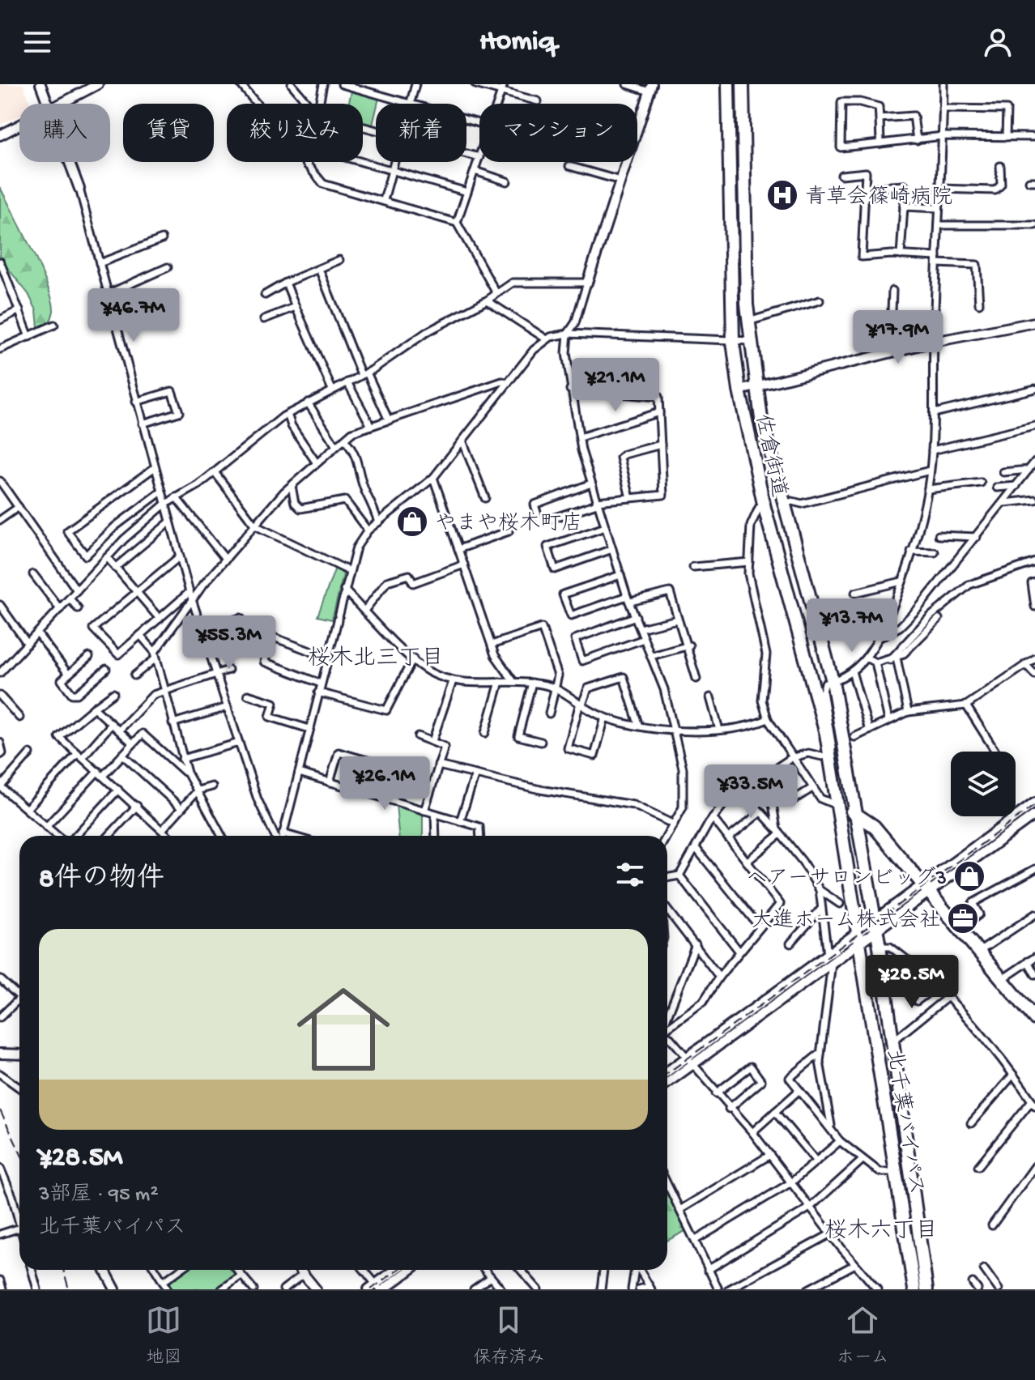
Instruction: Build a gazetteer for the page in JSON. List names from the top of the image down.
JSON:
{
  "streets": {
    "highway": ["佐倉街道", "北千葉バイパス"]
  },
  "crossings": [
    ["佐倉街道", "北千葉バイパス"]
  ],
  "districts": ["桜木北三丁目", "桜木六丁目"],
  "places": {
    "hospital": ["青草会篠崎病院"],
    "shop": ["やまや桜木町店", "ヘアーサロンビッグ3"],
    "office": ["大進ホーム株式会社"]
  },
  "page": {
    "header": "Homiq",
    "chip": [
      "購入",
      "賃貸",
      "絞り込み",
      "新着",
      "マンション"
    ],
    "price": [
      "¥46.7M",
      "¥17.9M",
      "¥21.1M",
      "¥13.7M",
      "¥55.3M",
      "¥26.1M",
      "¥33.5M",
      "¥28.5M"
    ],
    "heading": "8件の物件",
    "list": [
      {
        "name": "¥28.5M",
        "note": "3部屋 · 95 m² · 北千葉バイパス"
      }
    ],
    "tabs": ["地図", "保存済み", "ホーム"]
  }
}
